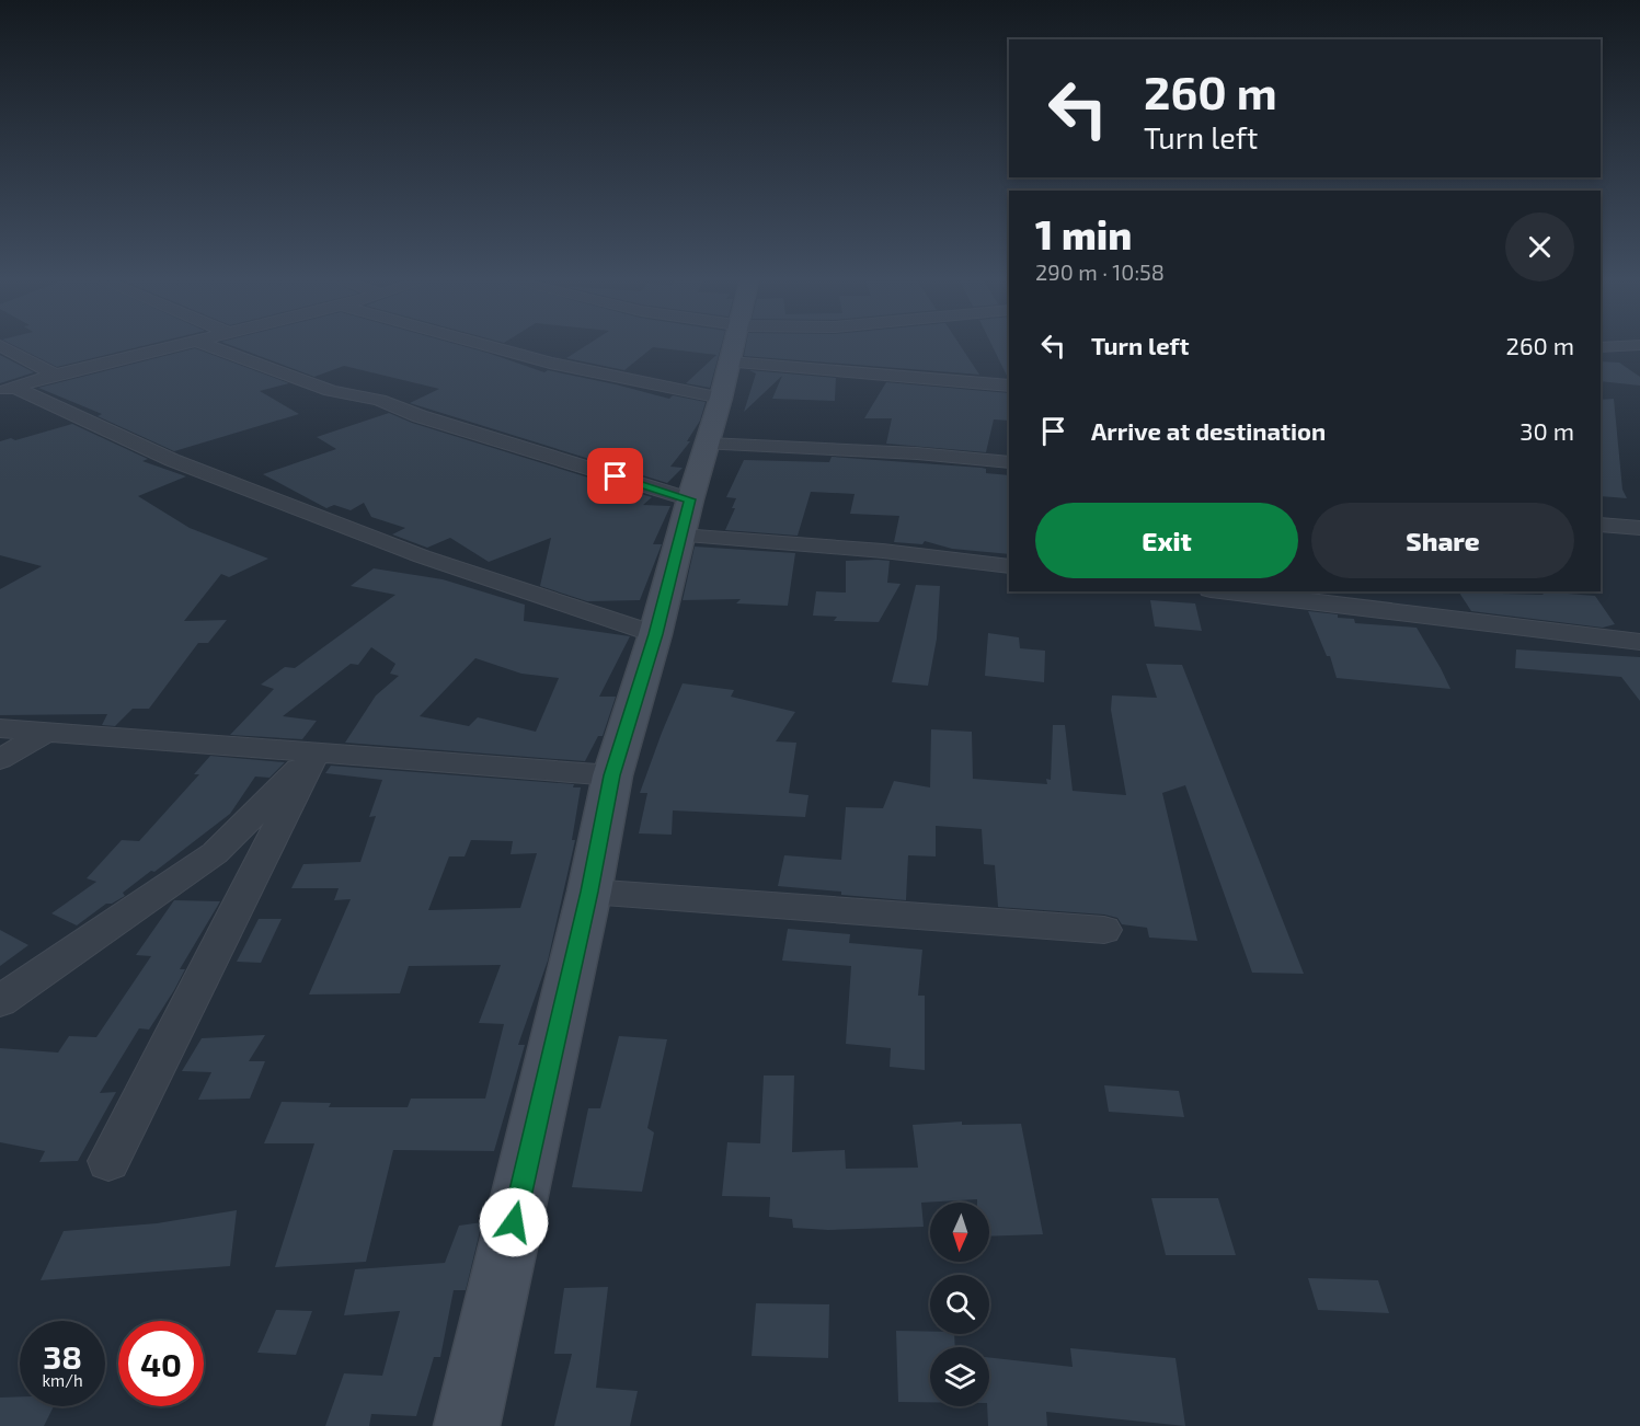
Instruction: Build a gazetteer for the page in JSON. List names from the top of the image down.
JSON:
{
  "north": "bottom",
  "page": {
    "turn": ["260 m", "Turn left"],
    "heading": ["1 min", "290 m · 10:58"],
    "list": [
      {
        "name": "Turn left",
        "value": "260 m"
      },
      {
        "name": "Arrive at destination",
        "value": "30 m"
      }
    ],
    "buttons": ["Exit", "Share"],
    "speed": "38 km/h",
    "limit": "40"
  }
}
